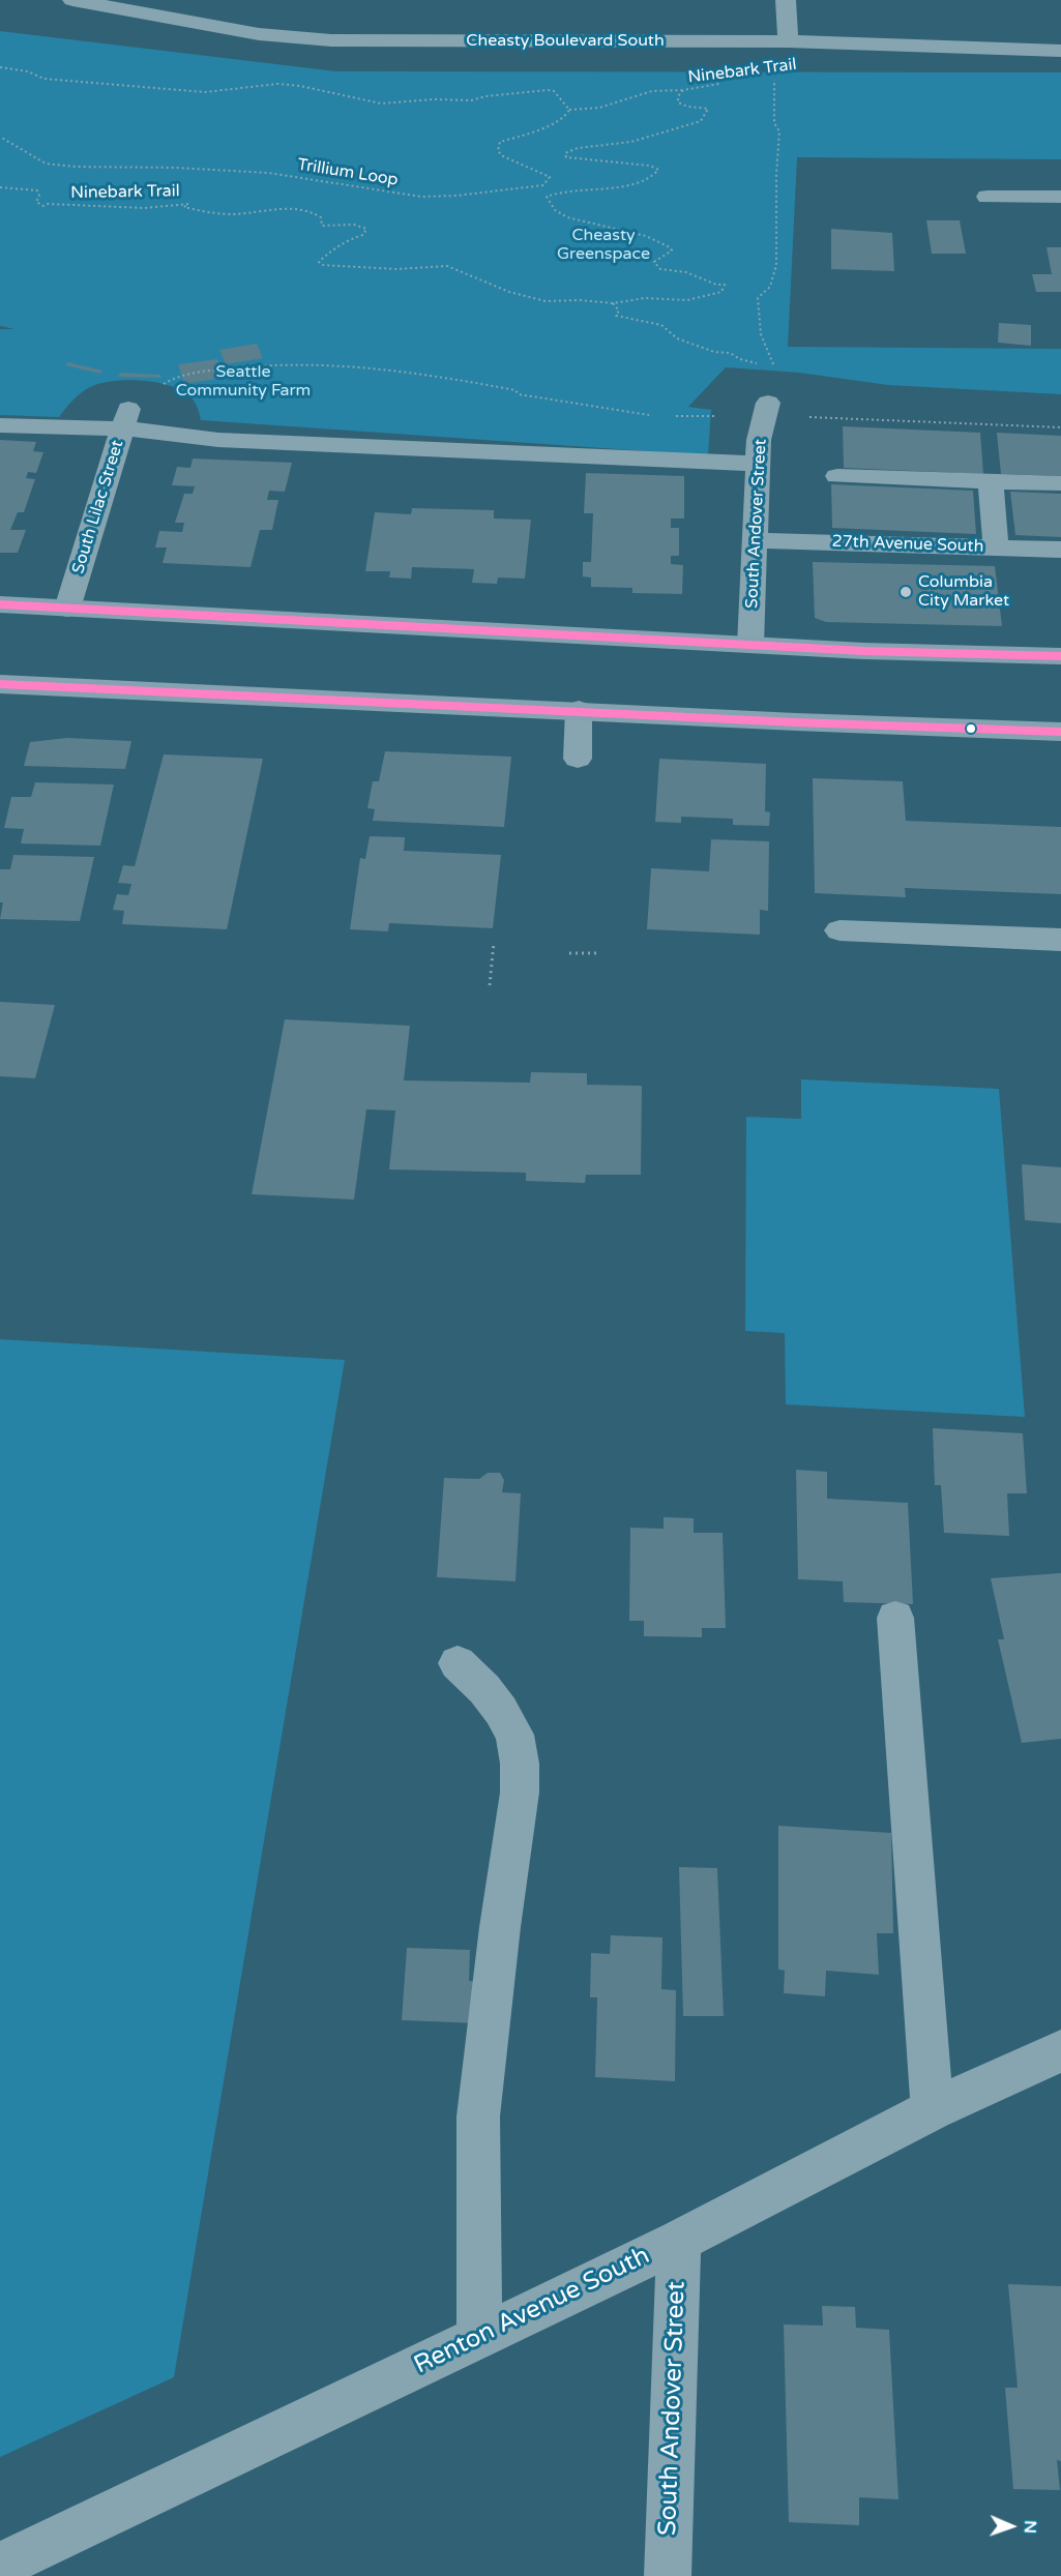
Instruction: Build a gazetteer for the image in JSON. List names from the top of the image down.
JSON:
{
  "streets": {
    "street": [
      "Cheasty Boulevard South",
      "South Lilac Street",
      "South Andover Street",
      "27th Avenue South",
      "Renton Avenue South"
    ],
    "path": ["Ninebark Trail", "Trillium Loop"]
  },
  "crossings": [
    ["South Andover Street", "27th Avenue South"],
    ["South Andover Street", "Renton Avenue South"]
  ],
  "parks": ["Cheasty Greenspace", "Seattle Community Farm"],
  "places": ["Columbia City Market"],
  "north": "right"
}
